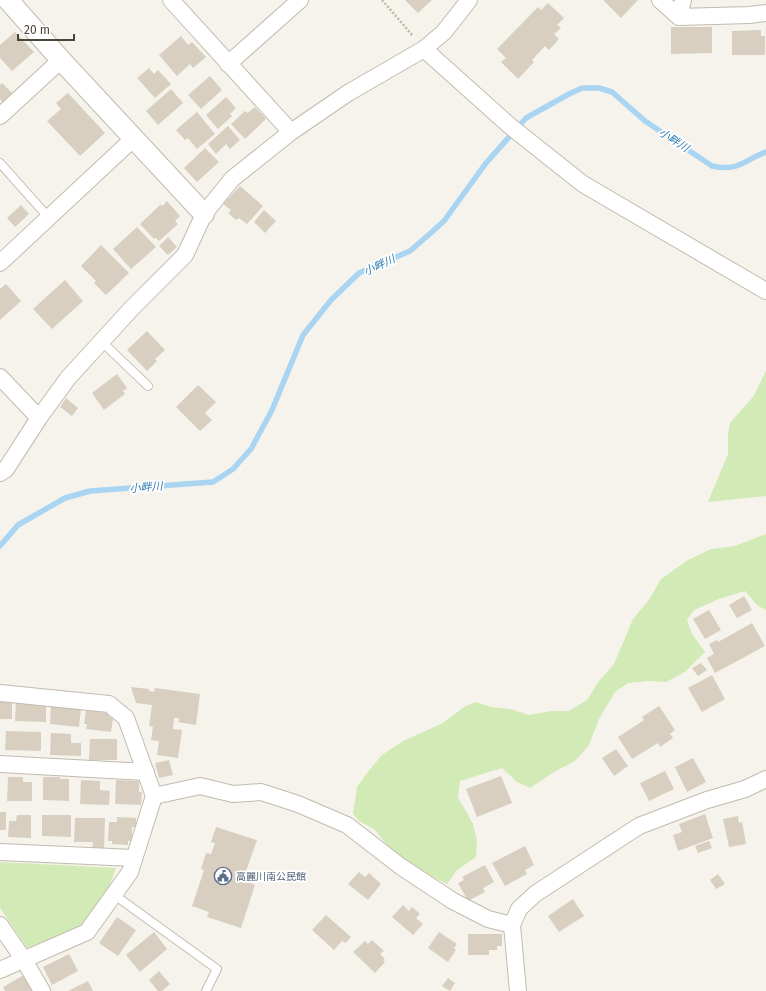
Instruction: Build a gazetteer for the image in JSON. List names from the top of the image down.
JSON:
{
  "water": ["小畔川"],
  "places": {
    "public building": ["高麗川南公民館"]
  },
  "scale_bar": "20 m"
}
